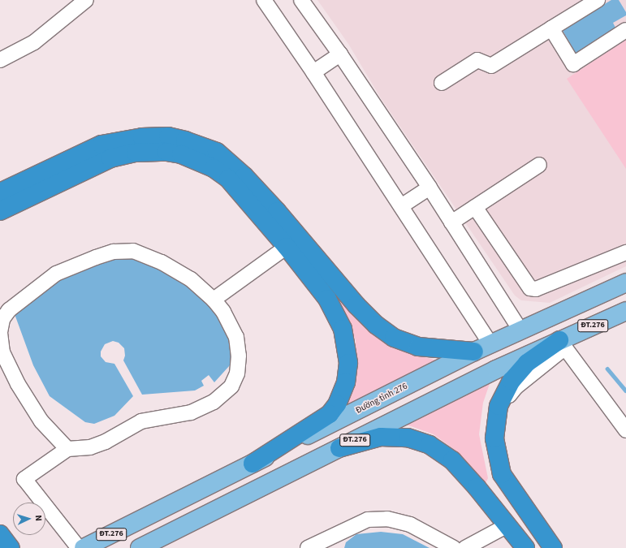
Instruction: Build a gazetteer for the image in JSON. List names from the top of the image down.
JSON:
{
  "streets": {
    "main road": ["ĐT.276", "Đường tỉnh 276"]
  },
  "north": "right"
}
